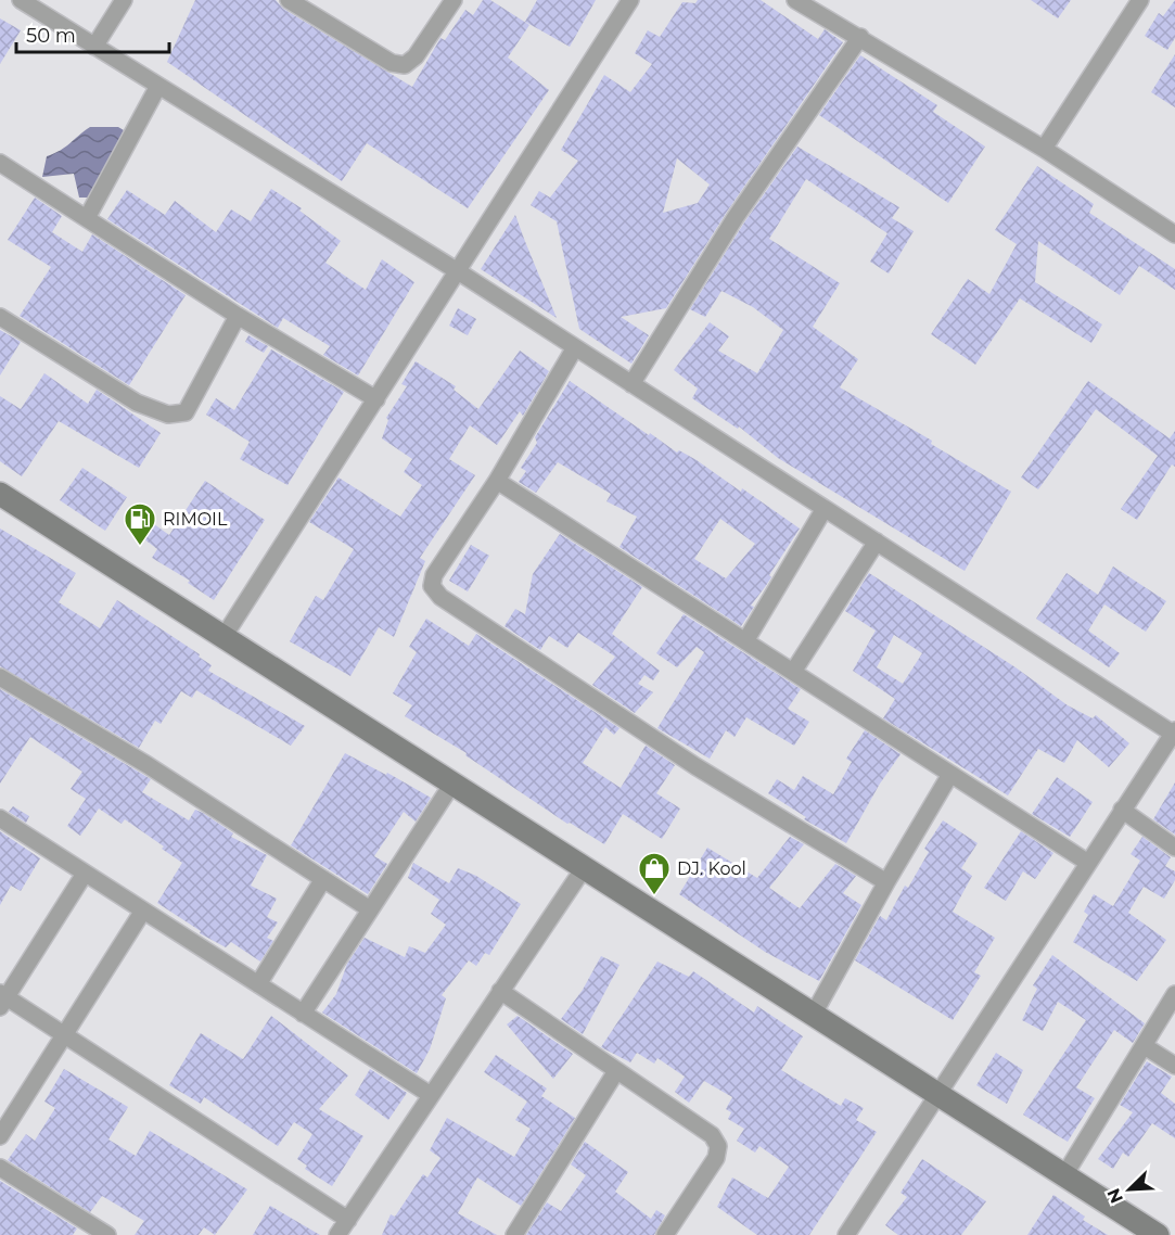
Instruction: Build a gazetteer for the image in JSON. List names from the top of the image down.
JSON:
{
  "places": {
    "fuel station": ["RIMOIL"],
    "shop": ["DJ. Kool"]
  },
  "scale_bar": "50 m",
  "north": "bottom left"
}
